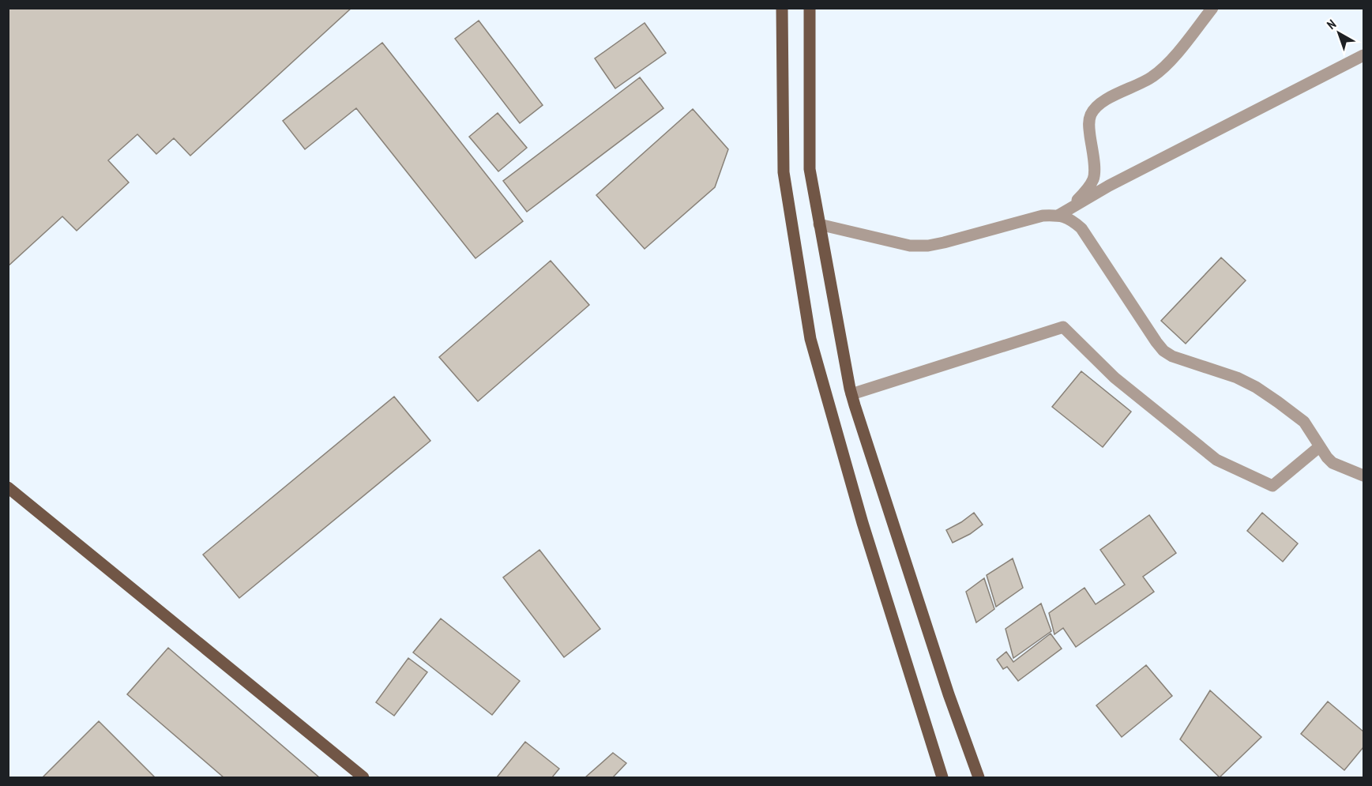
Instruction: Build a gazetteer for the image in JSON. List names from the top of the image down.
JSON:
{
  "north": "top left"
}
